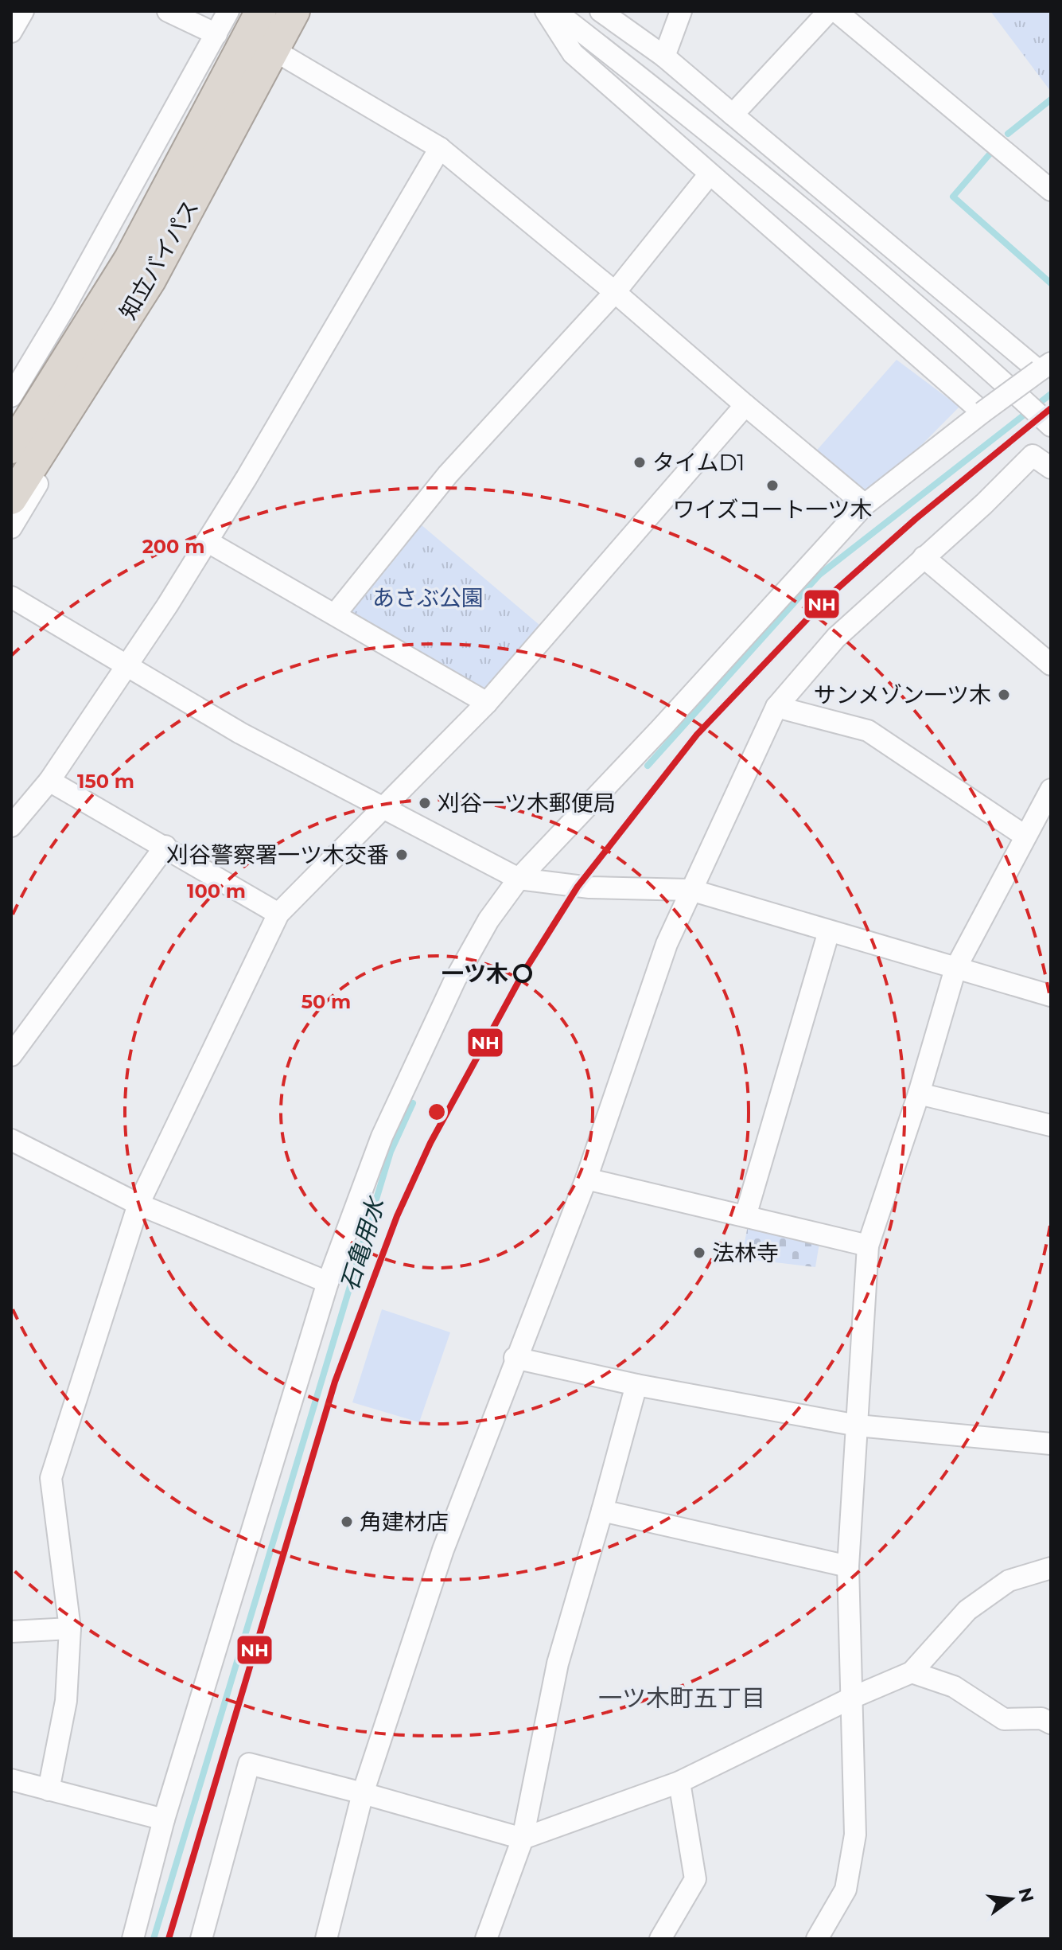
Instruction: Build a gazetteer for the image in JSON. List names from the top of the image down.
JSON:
{
  "streets": {
    "highway": ["知立バイパス"]
  },
  "districts": ["一ツ木町五丁目"],
  "water": ["石亀用水"],
  "parks": ["あさぶ公園"],
  "places": [
    "タイムD1",
    "ワイズコート一ツ木",
    "サンメゾン一ツ木",
    "刈谷一ツ木郵便局",
    "刈谷警察署一ツ木交番",
    "一ツ木",
    "法林寺",
    "角建材店"
  ],
  "lines": ["transit line NH"],
  "north": "right",
  "rings": [
    "200 m",
    "150 m",
    "100 m",
    "50 m"
  ]
}
